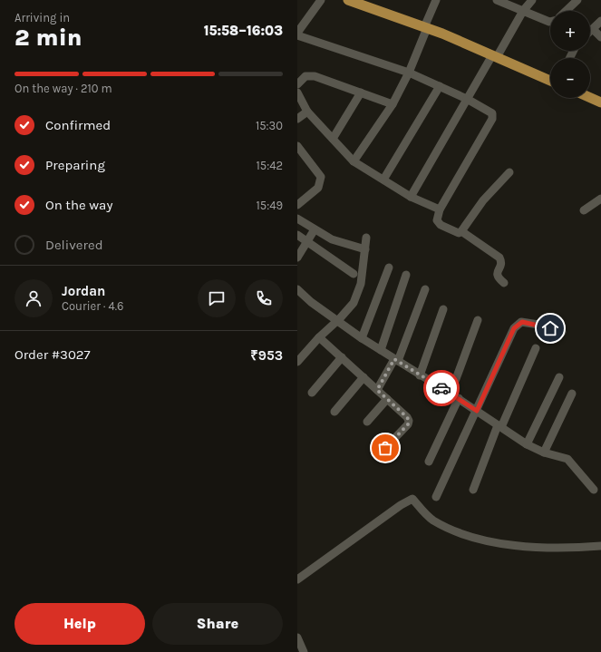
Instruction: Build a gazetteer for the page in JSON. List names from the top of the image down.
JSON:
{
  "page": {
    "heading": ["2 min", "Arriving in", "15:58–16:03"],
    "panel": [
      "Jordan",
      "Courier · 4.6",
      "Order #3027",
      "₹953"
    ],
    "map_buttons": ["+", "−"],
    "bar": "On the way · 210 m",
    "list": [
      ["Confirmed", "15:30"],
      ["Preparing", "15:42"],
      ["On the way", "15:49"],
      "Delivered"
    ],
    "buttons": ["Help", "Share"]
  }
}
